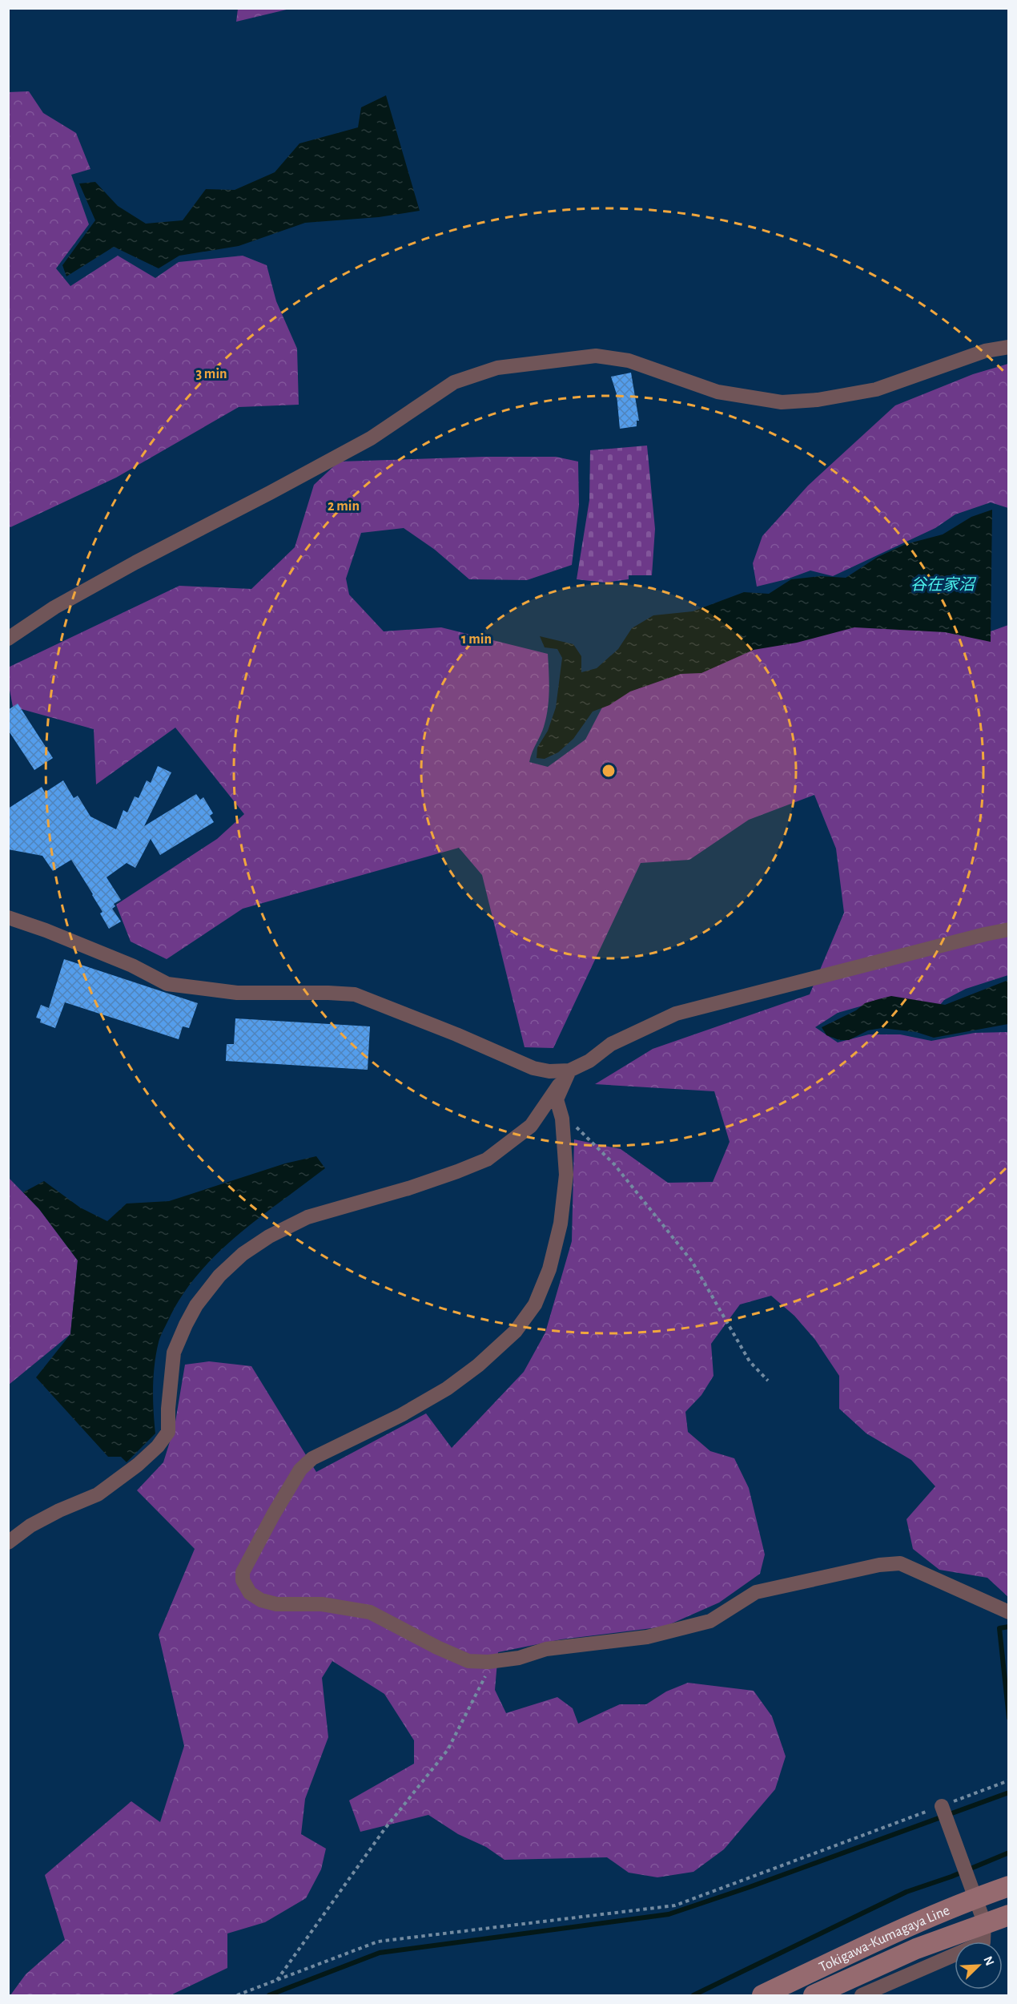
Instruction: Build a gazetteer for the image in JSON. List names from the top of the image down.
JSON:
{
  "streets": {
    "main road": ["Tokigawa-Kumagaya Line"]
  },
  "water": ["谷在家沼"],
  "north": "top right",
  "rings": ["3 min", "2 min", "1 min"]
}
